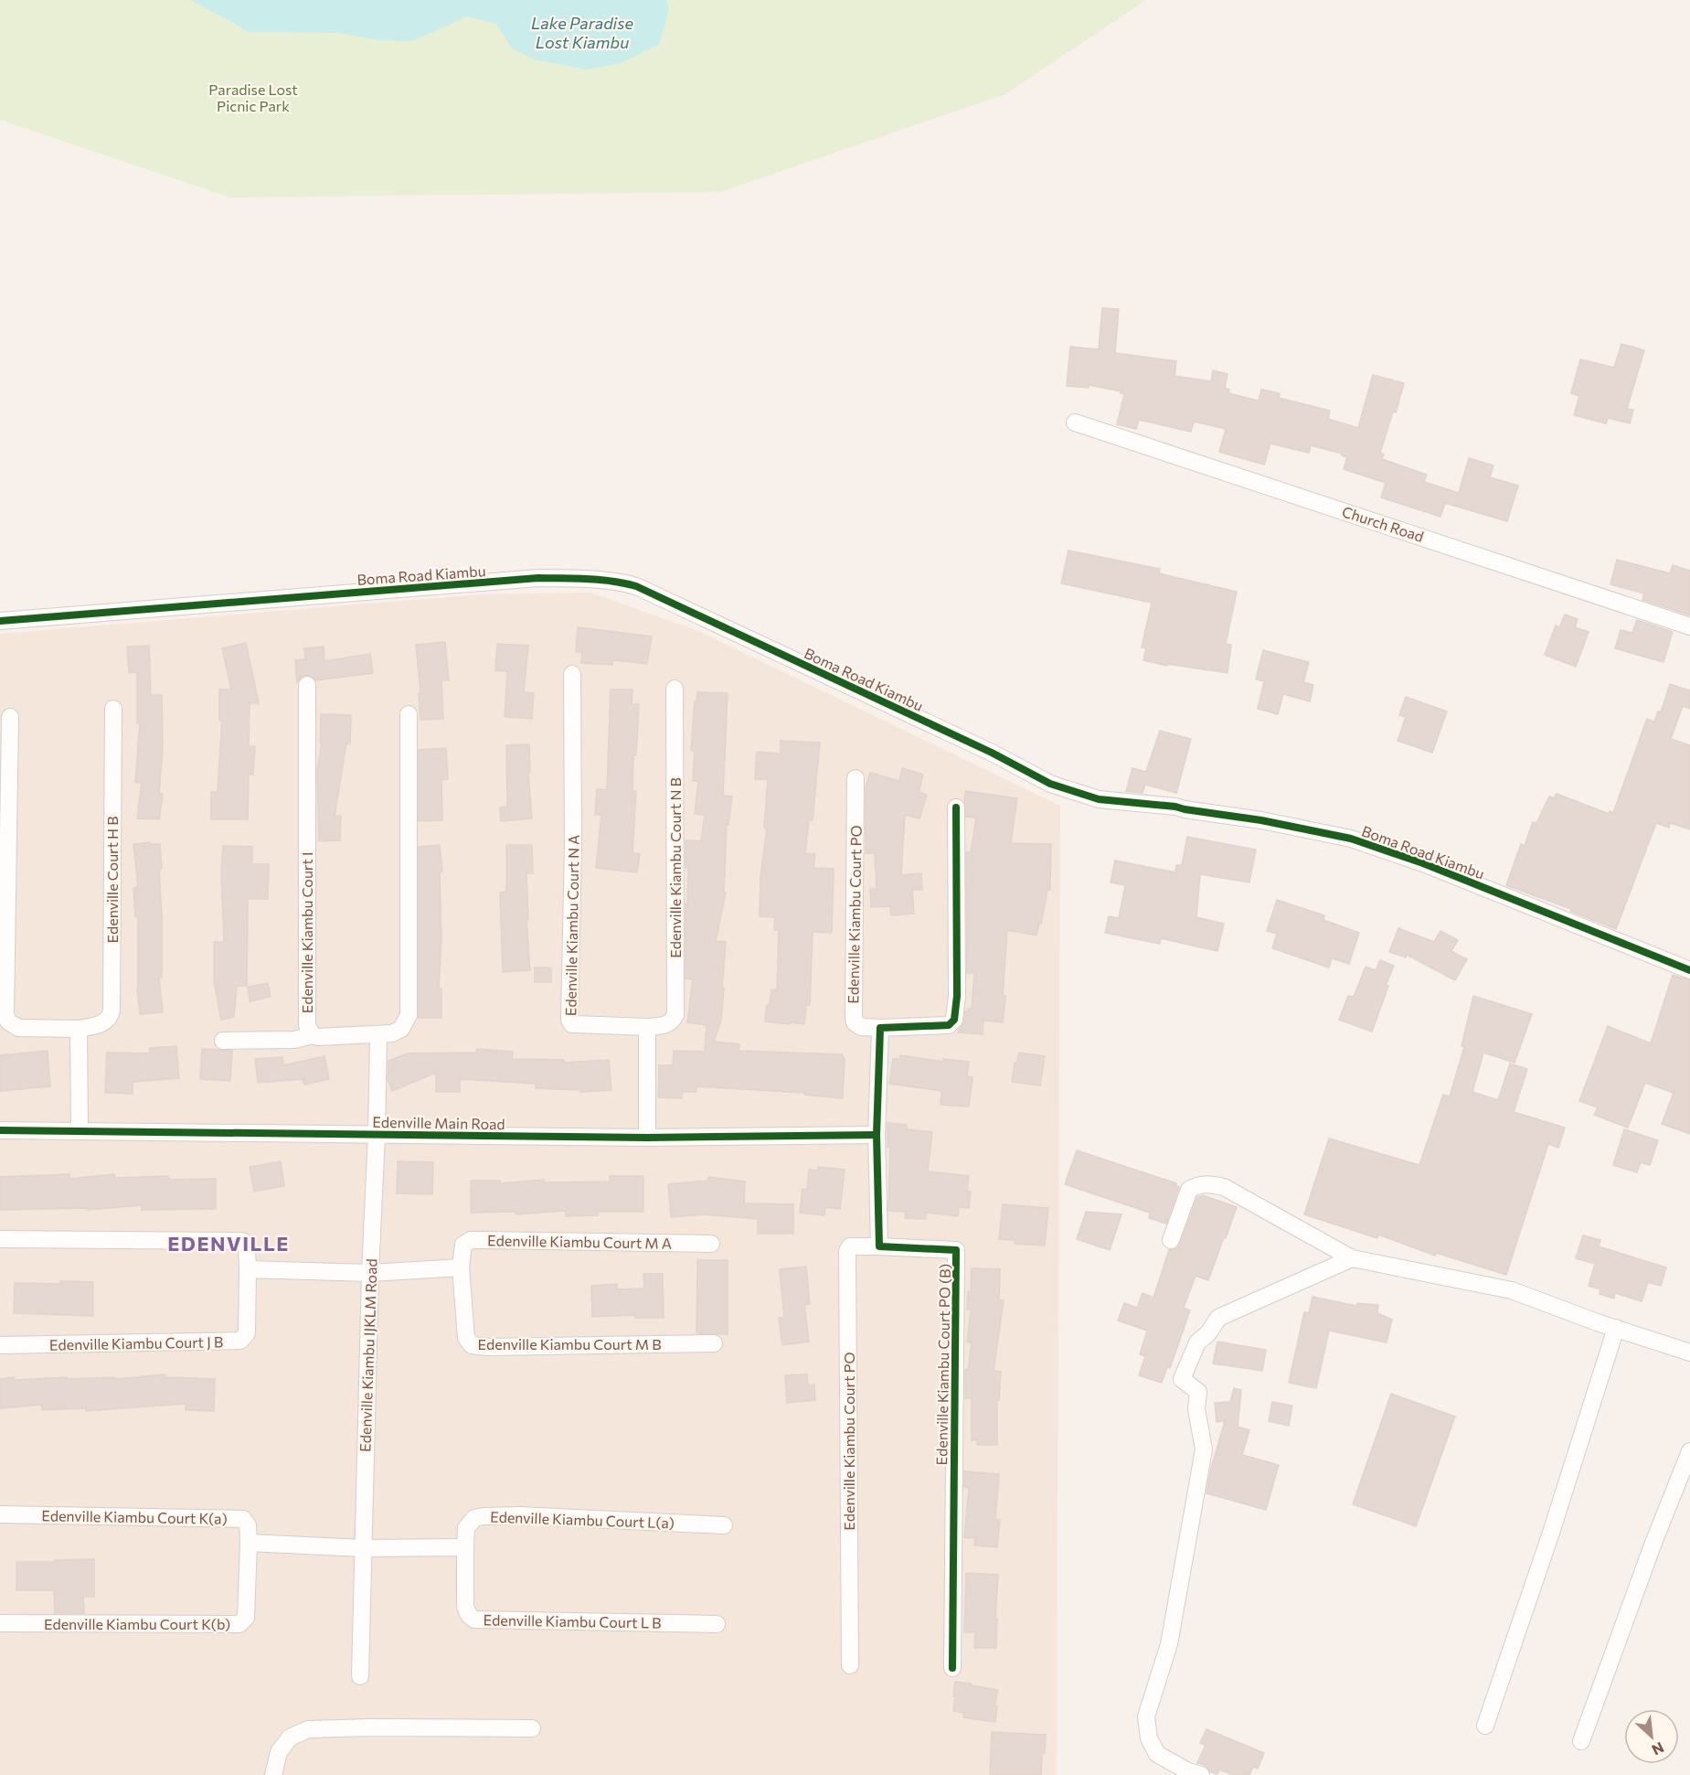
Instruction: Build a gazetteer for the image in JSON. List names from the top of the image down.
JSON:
{
  "streets": {
    "street": [
      "Church Road",
      "Boma Road Kiambu",
      "Edenville Kiambu Court N B",
      "Edenville Court H B",
      "Edenville Kiambu Court PO",
      "Edenville Kiambu Court N A",
      "Edenville Kiambu Court I",
      "Edenville Main Road",
      "Edenville Kiambu Court M A",
      "Edenville Kiambu Court J B",
      "Edenville Kiambu Court M B",
      "Edenville Kiambu IJKLM Road",
      "Edenville Kiambu Court PO (B)",
      "Edenville Kiambu Court K(a)",
      "Edenville Kiambu Court L(a)",
      "Edenville Kiambu Court L B",
      "Edenville Kiambu Court K(b)"
    ]
  },
  "crossings": [
    ["Edenville Kiambu Court N B", "Edenville Kiambu Court N A"],
    ["Edenville Kiambu Court PO", "Edenville Kiambu Court PO (B)"],
    ["Edenville Kiambu Court I", "Edenville Kiambu IJKLM Road"],
    ["Edenville Main Road", "Edenville Kiambu IJKLM Road"],
    ["Edenville Kiambu Court M A", "Edenville Kiambu Court M B"],
    ["Edenville Kiambu Court K(a)", "Edenville Kiambu Court K(b)"],
    ["Edenville Kiambu Court L(a)", "Edenville Kiambu Court L B"]
  ],
  "districts": ["EDENVILLE"],
  "water": ["Lake Paradise Lost Kiambu"],
  "parks": ["Paradise Lost Picnic Park"],
  "north": "bottom right"
}
